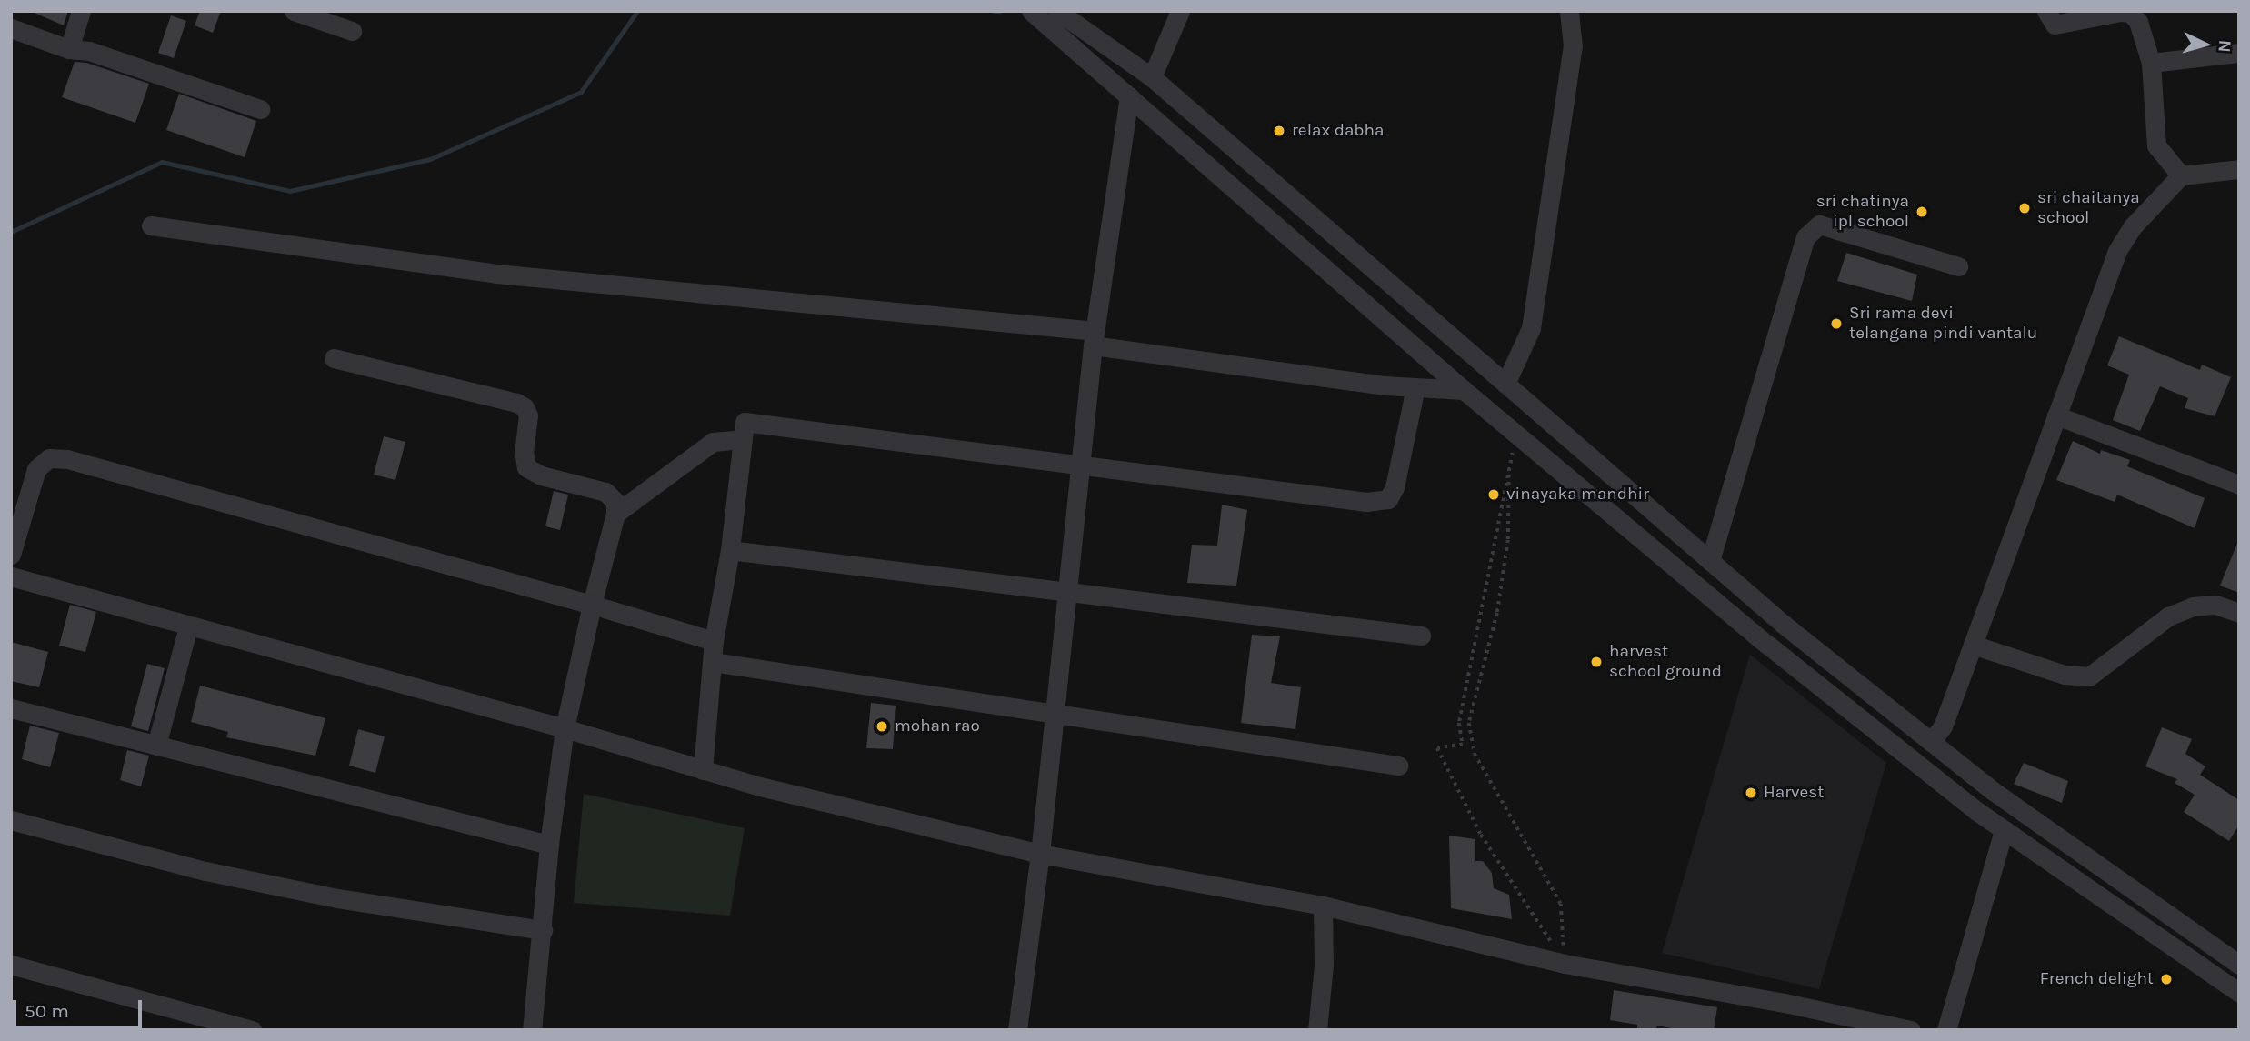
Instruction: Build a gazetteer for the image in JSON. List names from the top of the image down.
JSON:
{
  "places": [
    "relax dabha",
    "sri chaitanya school",
    "sri chatinya ipl school",
    "Sri rama devi telangana pindi vantalu",
    "vinayaka mandhir",
    "harvest school ground",
    "mohan rao",
    "Harvest",
    "French delight"
  ],
  "scale_bar": "50 m",
  "north": "right"
}
